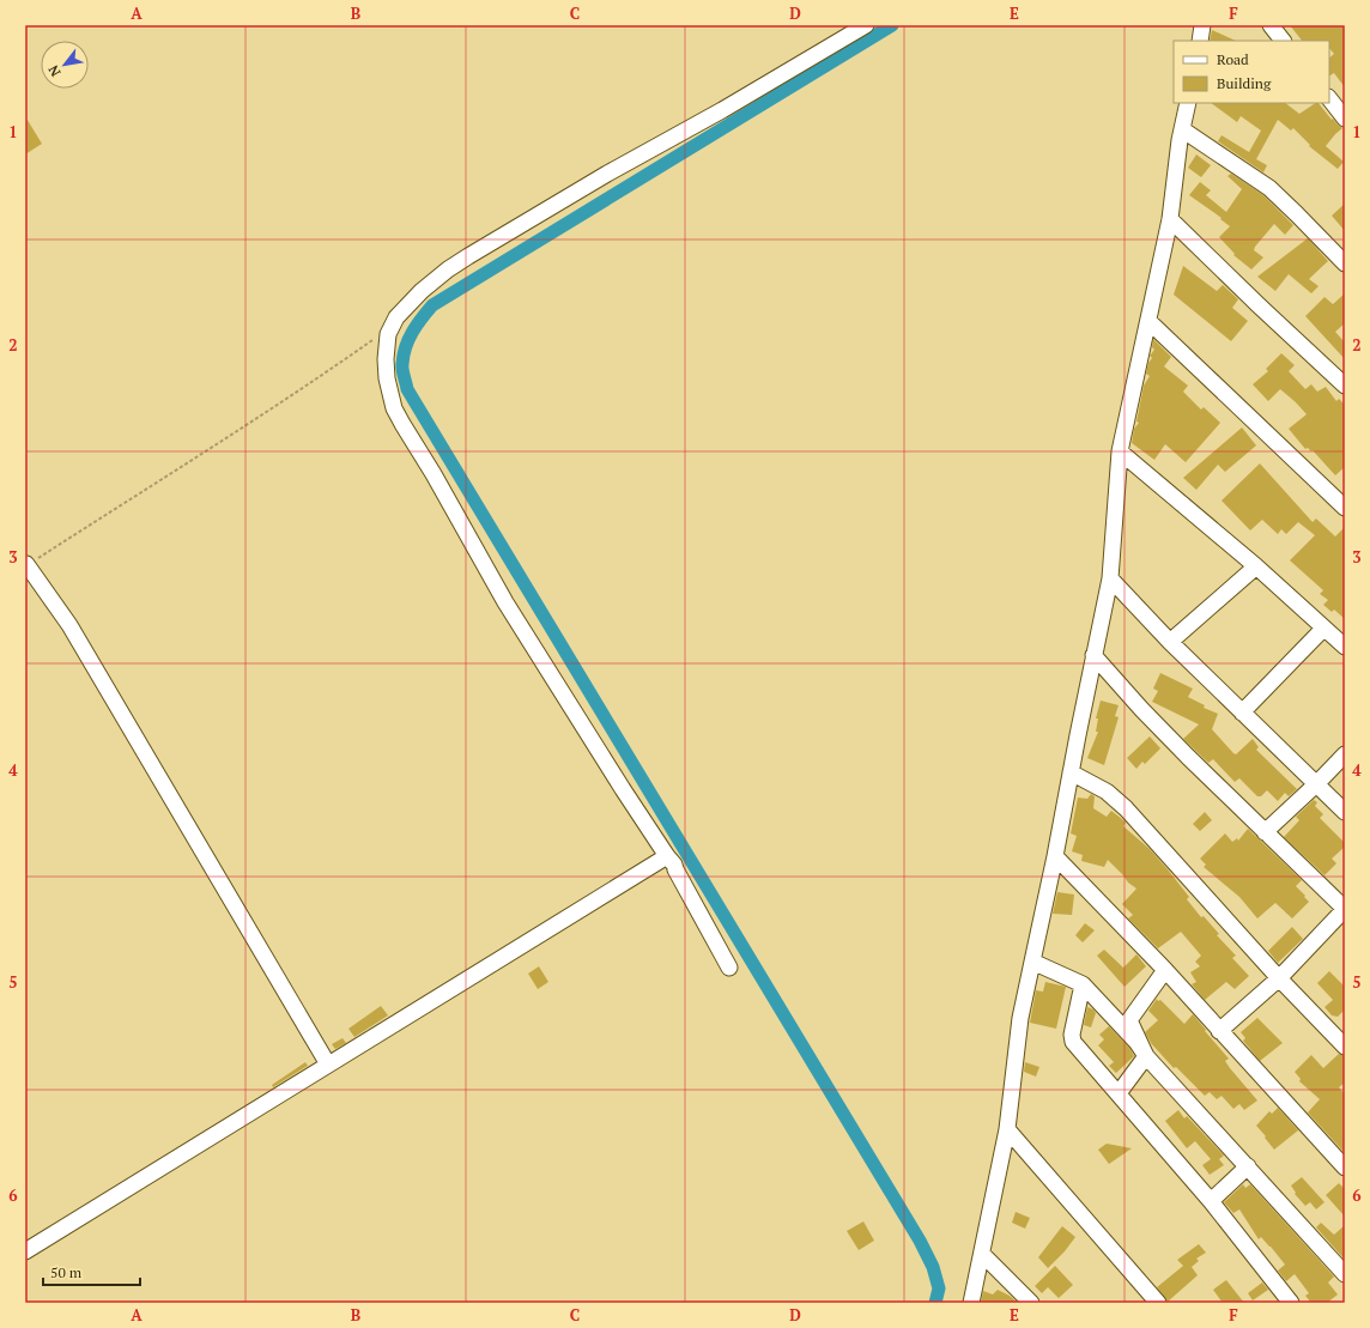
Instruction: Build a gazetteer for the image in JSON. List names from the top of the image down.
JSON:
{
  "legend": ["Road", "Building"],
  "scale_bar": "50 m",
  "north": "bottom left",
  "grid": {
    "columns": [
      "A",
      "B",
      "C",
      "D",
      "E",
      "F"
    ],
    "rows": [
      "1",
      "2",
      "3",
      "4",
      "5",
      "6"
    ]
  }
}
